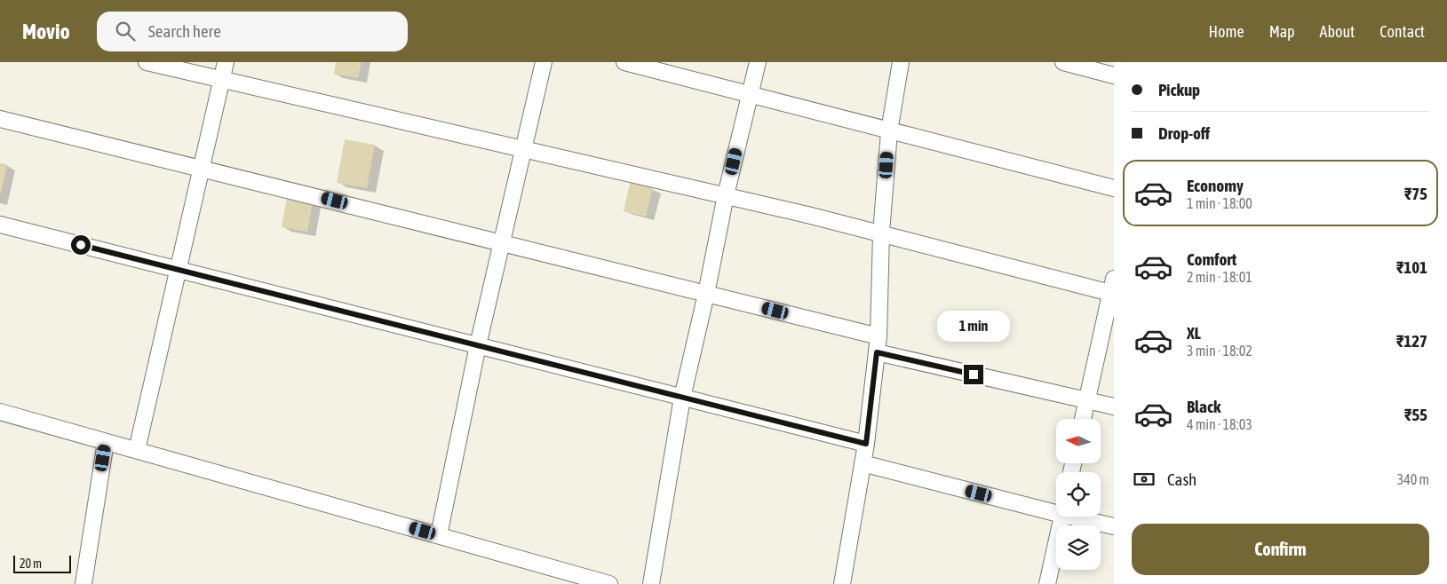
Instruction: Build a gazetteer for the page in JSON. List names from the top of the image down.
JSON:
{
  "scale_bar": "20 m",
  "north": "left",
  "page": {
    "header": "Movio",
    "search": "Search here",
    "nav": [
      "Home",
      "Map",
      "About",
      "Contact"
    ],
    "banner": ["Pickup", "Drop-off"],
    "list": [
      {
        "name": "Economy",
        "note": "1 min · 18:00",
        "value": "₹75"
      },
      {
        "name": "Comfort",
        "note": "2 min · 18:01",
        "value": "₹101"
      },
      {
        "name": "XL",
        "note": "3 min · 18:02",
        "value": "₹127"
      },
      {
        "name": "Black",
        "note": "4 min · 18:03",
        "value": "₹55"
      }
    ],
    "bubble": "1 min",
    "pay": ["Cash", "340 m"],
    "buttons": "Confirm",
    "scale": "20 m"
  }
}
